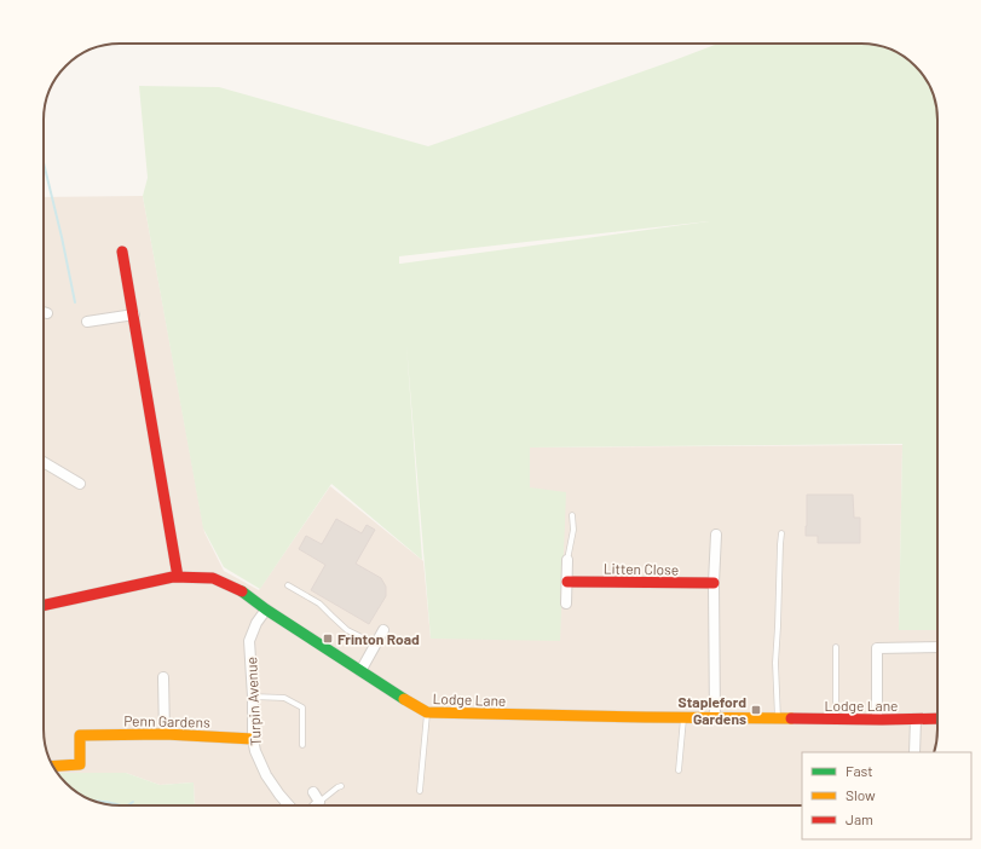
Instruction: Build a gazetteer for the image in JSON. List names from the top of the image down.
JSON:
{
  "streets": {
    "street": [
      "Litten Close",
      "Lodge Lane",
      "Turpin Avenue",
      "Penn Gardens"
    ]
  },
  "crossings": [
    ["Lodge Lane", "Turpin Avenue"],
    ["Turpin Avenue", "Penn Gardens"]
  ],
  "places": {
    "transit": ["Frinton Road", "Stapleford Gardens"]
  },
  "legend": ["Fast", "Slow", "Jam"]
}
